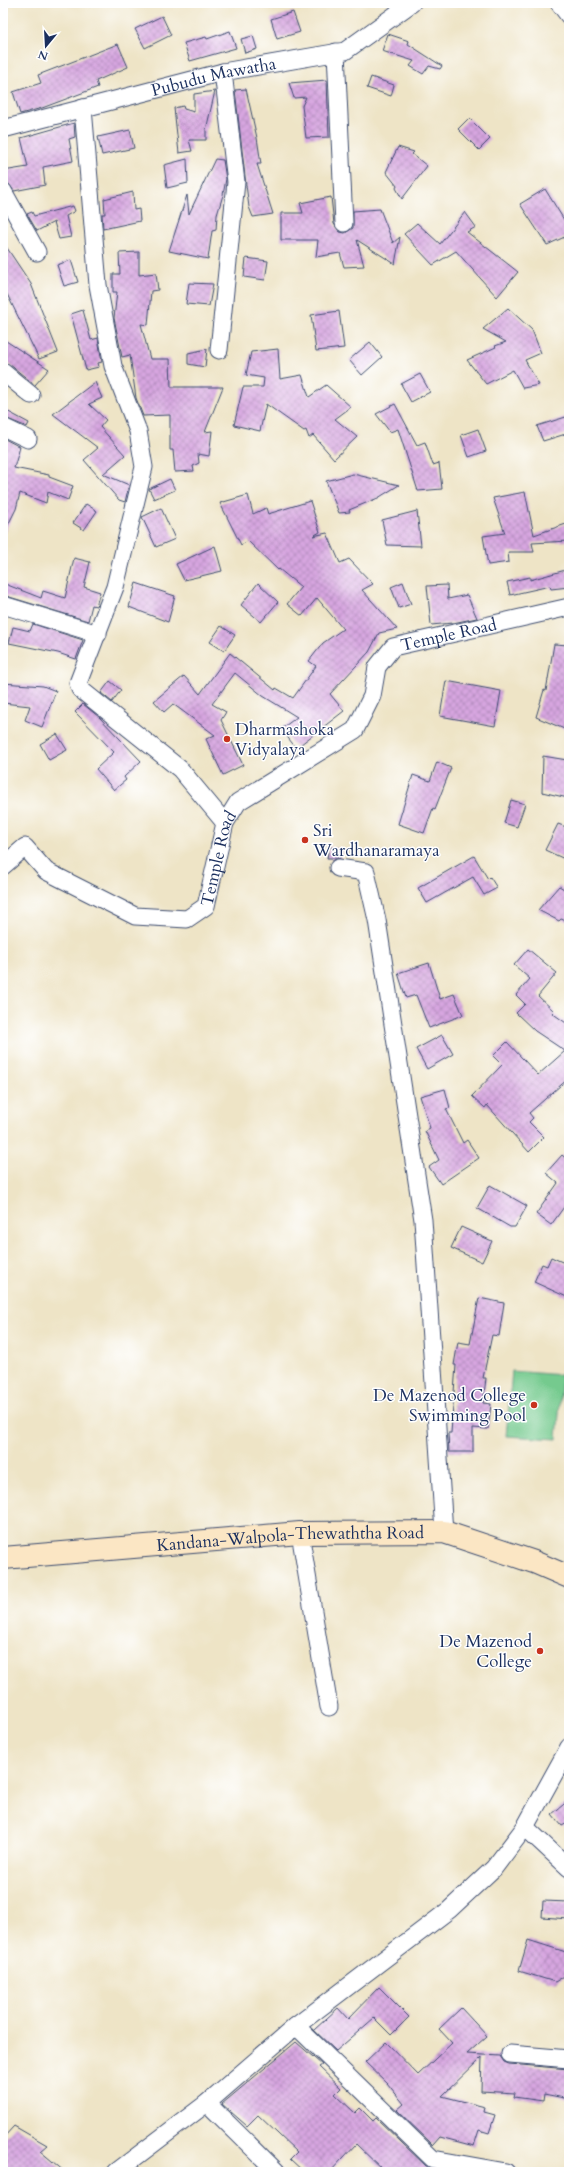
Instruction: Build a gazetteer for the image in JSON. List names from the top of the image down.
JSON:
{
  "streets": {
    "street": ["Pubudu Mawatha", "Temple Road", "Kandana-Walpola-Thewaththa Road"]
  },
  "places": [
    "Dharmashoka Vidyalaya",
    "Sri Wardhanaramaya",
    "De Mazenod College Swimming Pool",
    "De Mazenod College"
  ],
  "north": "bottom"
}
